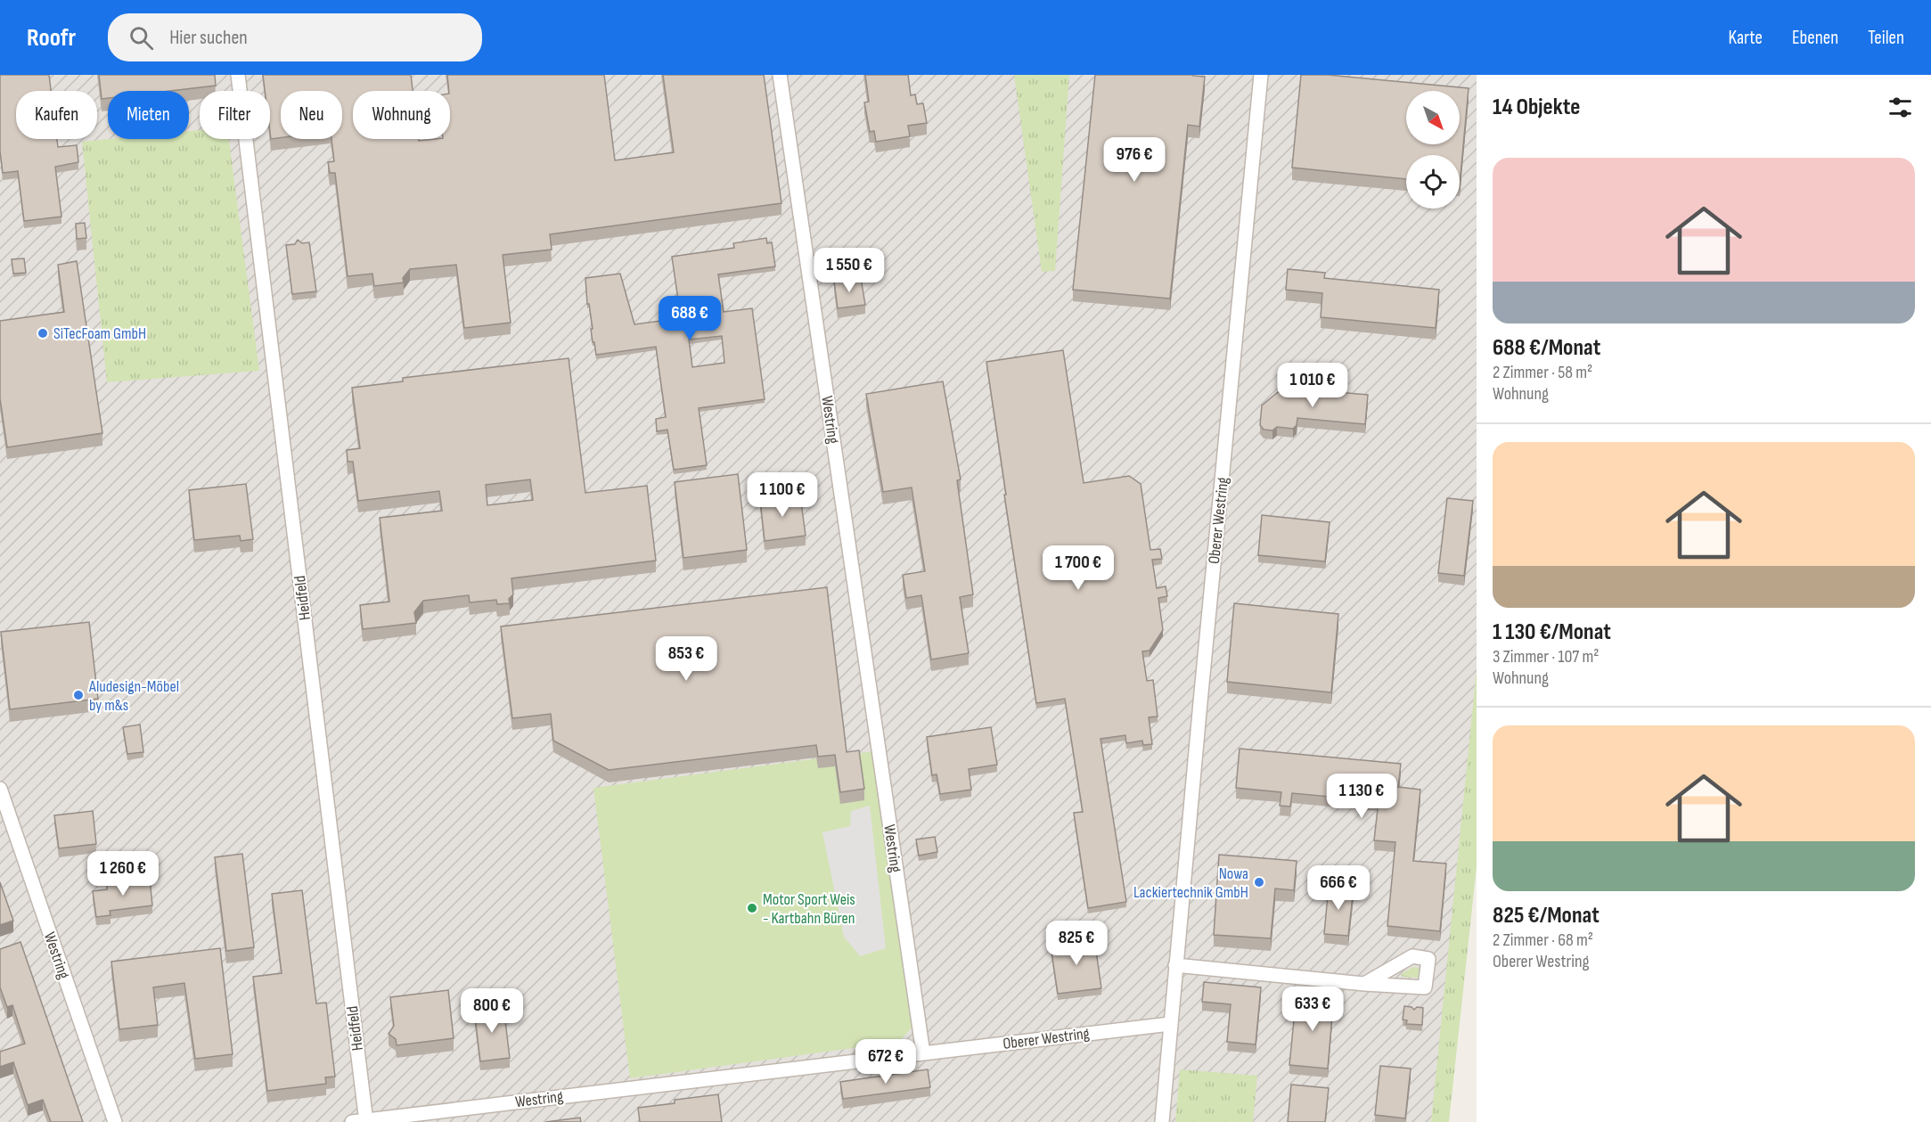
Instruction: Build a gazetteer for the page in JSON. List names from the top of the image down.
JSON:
{
  "streets": {
    "street": ["Westring", "Oberer Westring", "Heidfeld"]
  },
  "crossings": [
    ["Westring", "Oberer Westring"],
    ["Westring", "Heidfeld"]
  ],
  "places": [
    "SiTecFoam GmbH",
    "Aludesign-Möbel by m&s",
    "Nowa Lackiertechnik GmbH",
    "Motor Sport Weis - Kartbahn Büren"
  ],
  "north": "bottom right",
  "page": {
    "header": "Roofr",
    "search": "Hier suchen",
    "nav": ["Karte", "Ebenen", "Teilen"],
    "heading": "14 Objekte",
    "chip": [
      "Kaufen",
      "Mieten",
      "Filter",
      "Neu",
      "Wohnung"
    ],
    "price": [
      "976 €",
      "1 550 €",
      "688 €",
      "1 010 €",
      "1 100 €",
      "1 700 €",
      "853 €",
      "1 130 €",
      "1 260 €",
      "666 €",
      "825 €",
      "633 €",
      "800 €",
      "672 €"
    ],
    "list": [
      {
        "name": "688 €/Monat",
        "note": "2 Zimmer · 58 m² · Wohnung"
      },
      {
        "name": "1 130 €/Monat",
        "note": "3 Zimmer · 107 m² · Wohnung"
      },
      {
        "name": "825 €/Monat",
        "note": "2 Zimmer · 68 m² · Oberer Westring"
      }
    ]
  }
}
